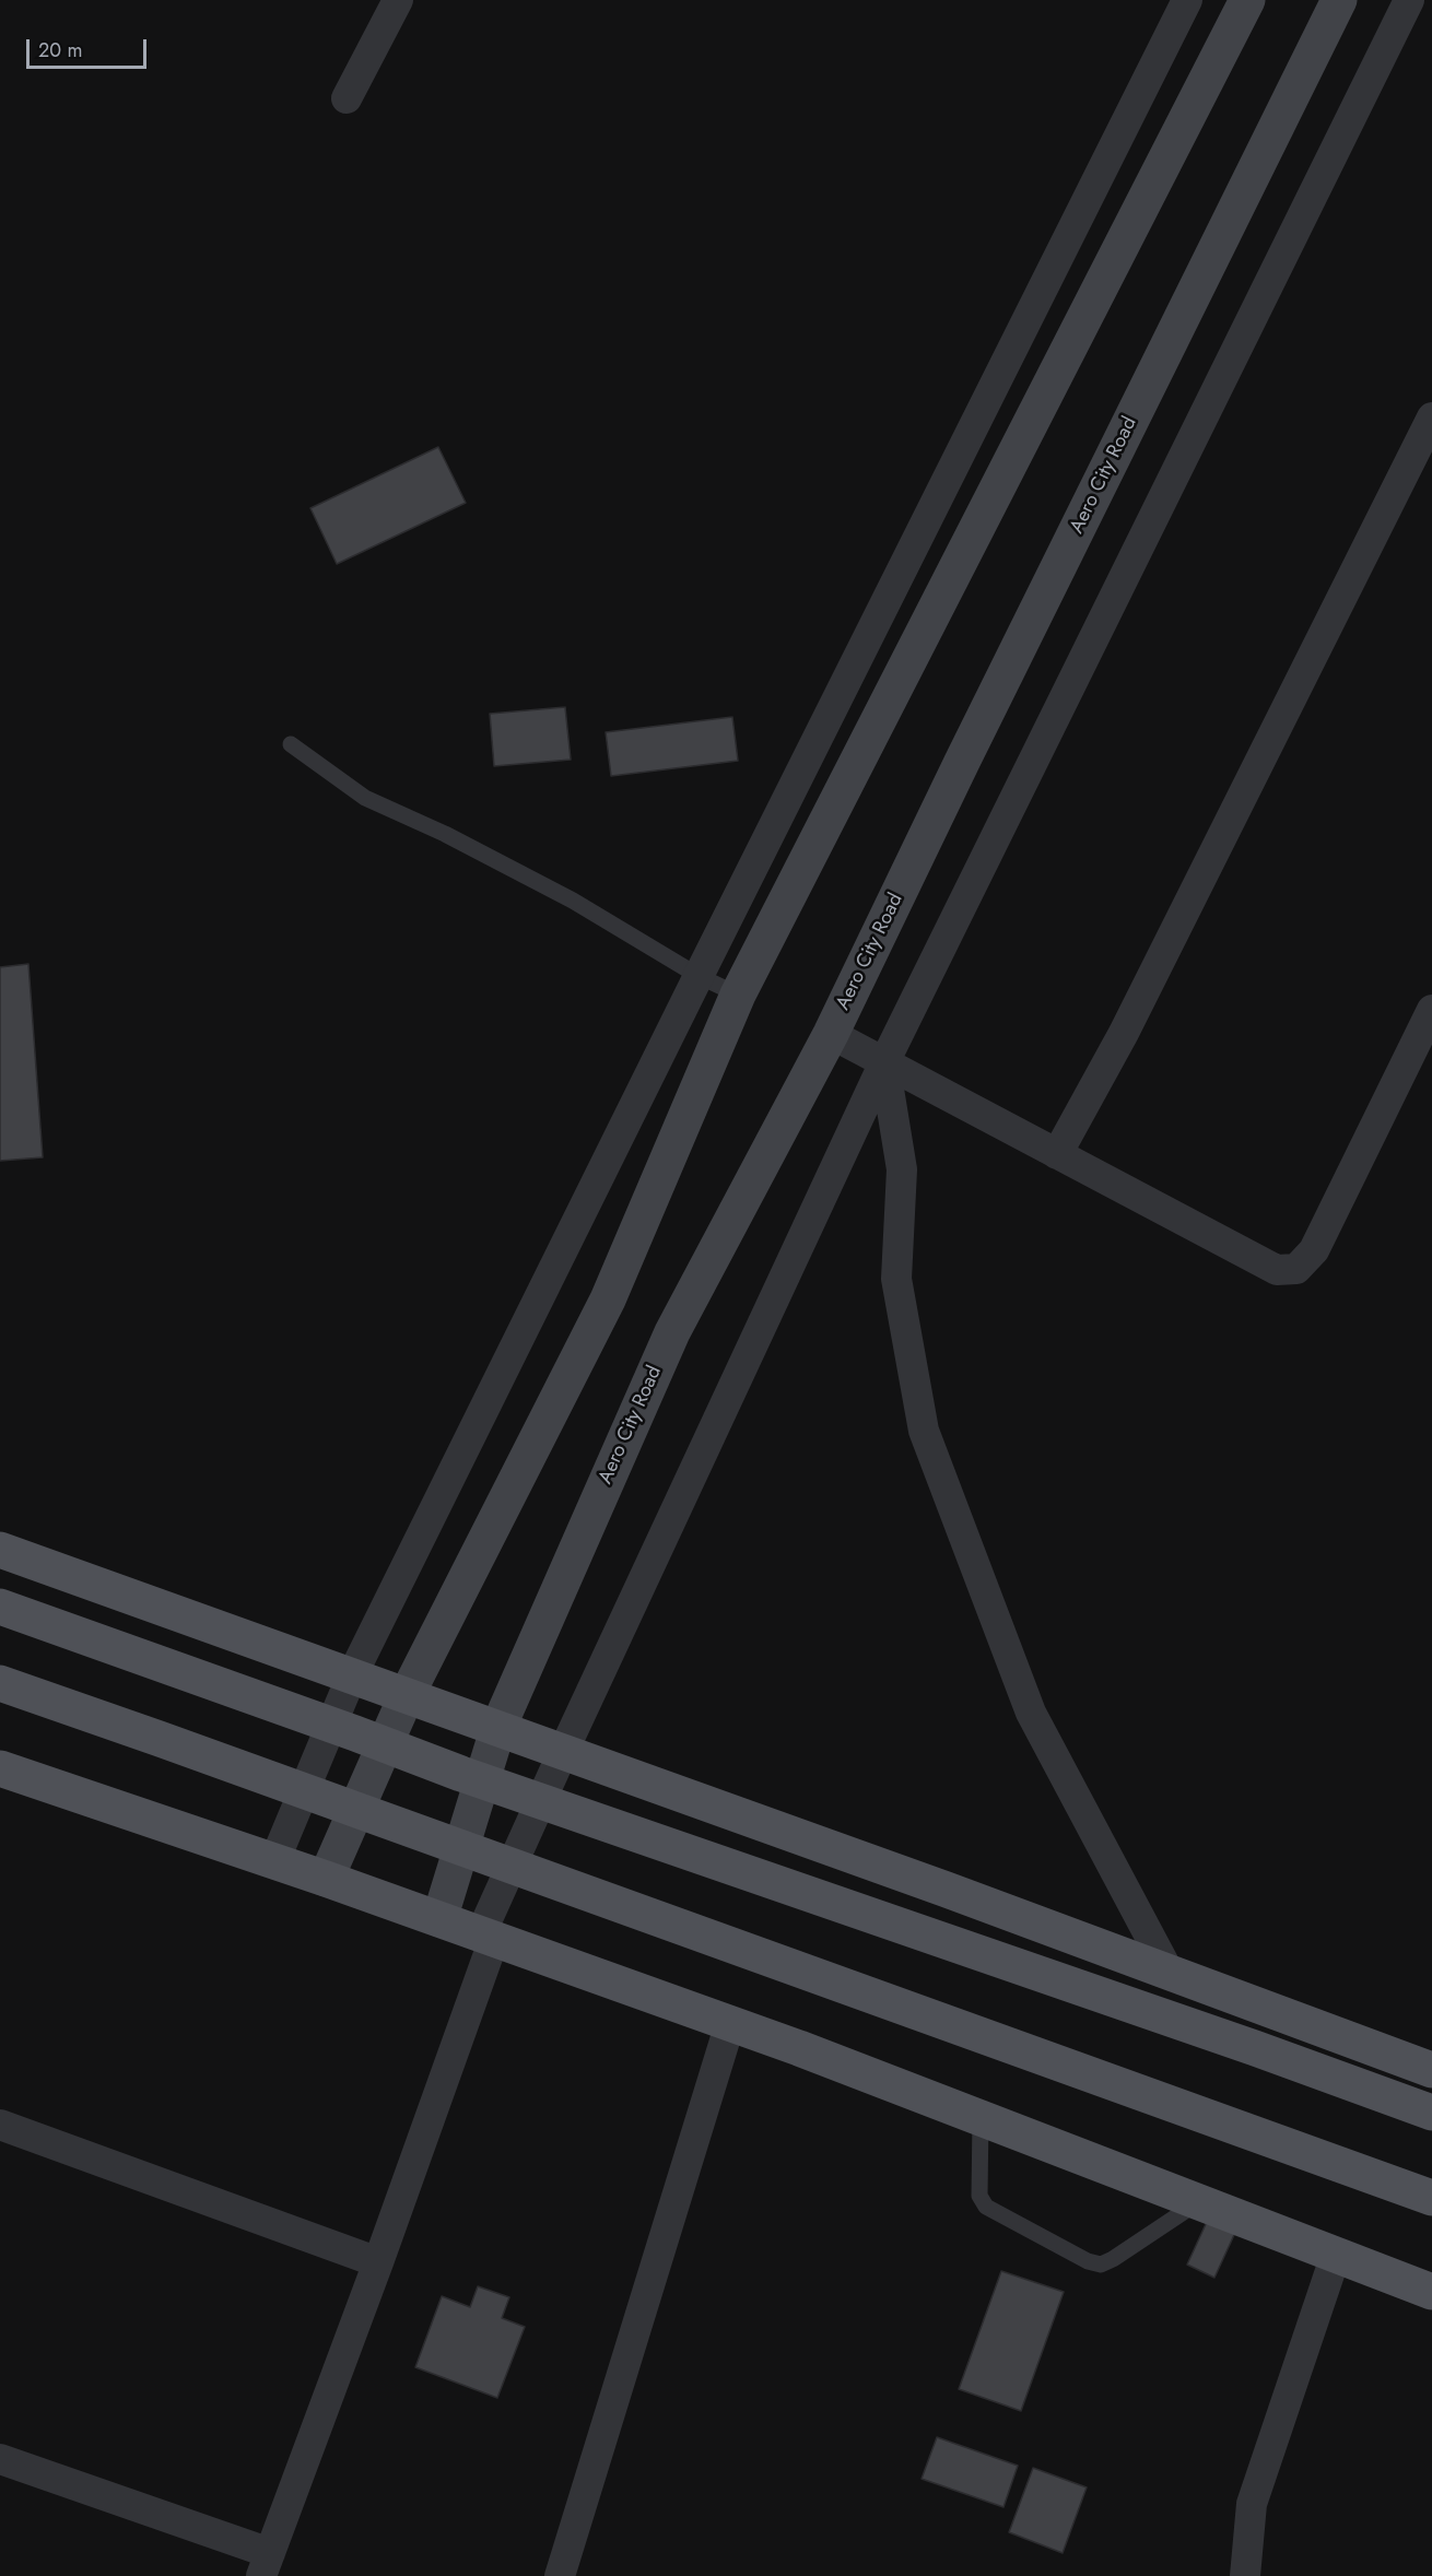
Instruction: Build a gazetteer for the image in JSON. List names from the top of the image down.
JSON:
{
  "streets": {
    "street": ["Aero City Road"]
  },
  "scale_bar": "20 m"
}
